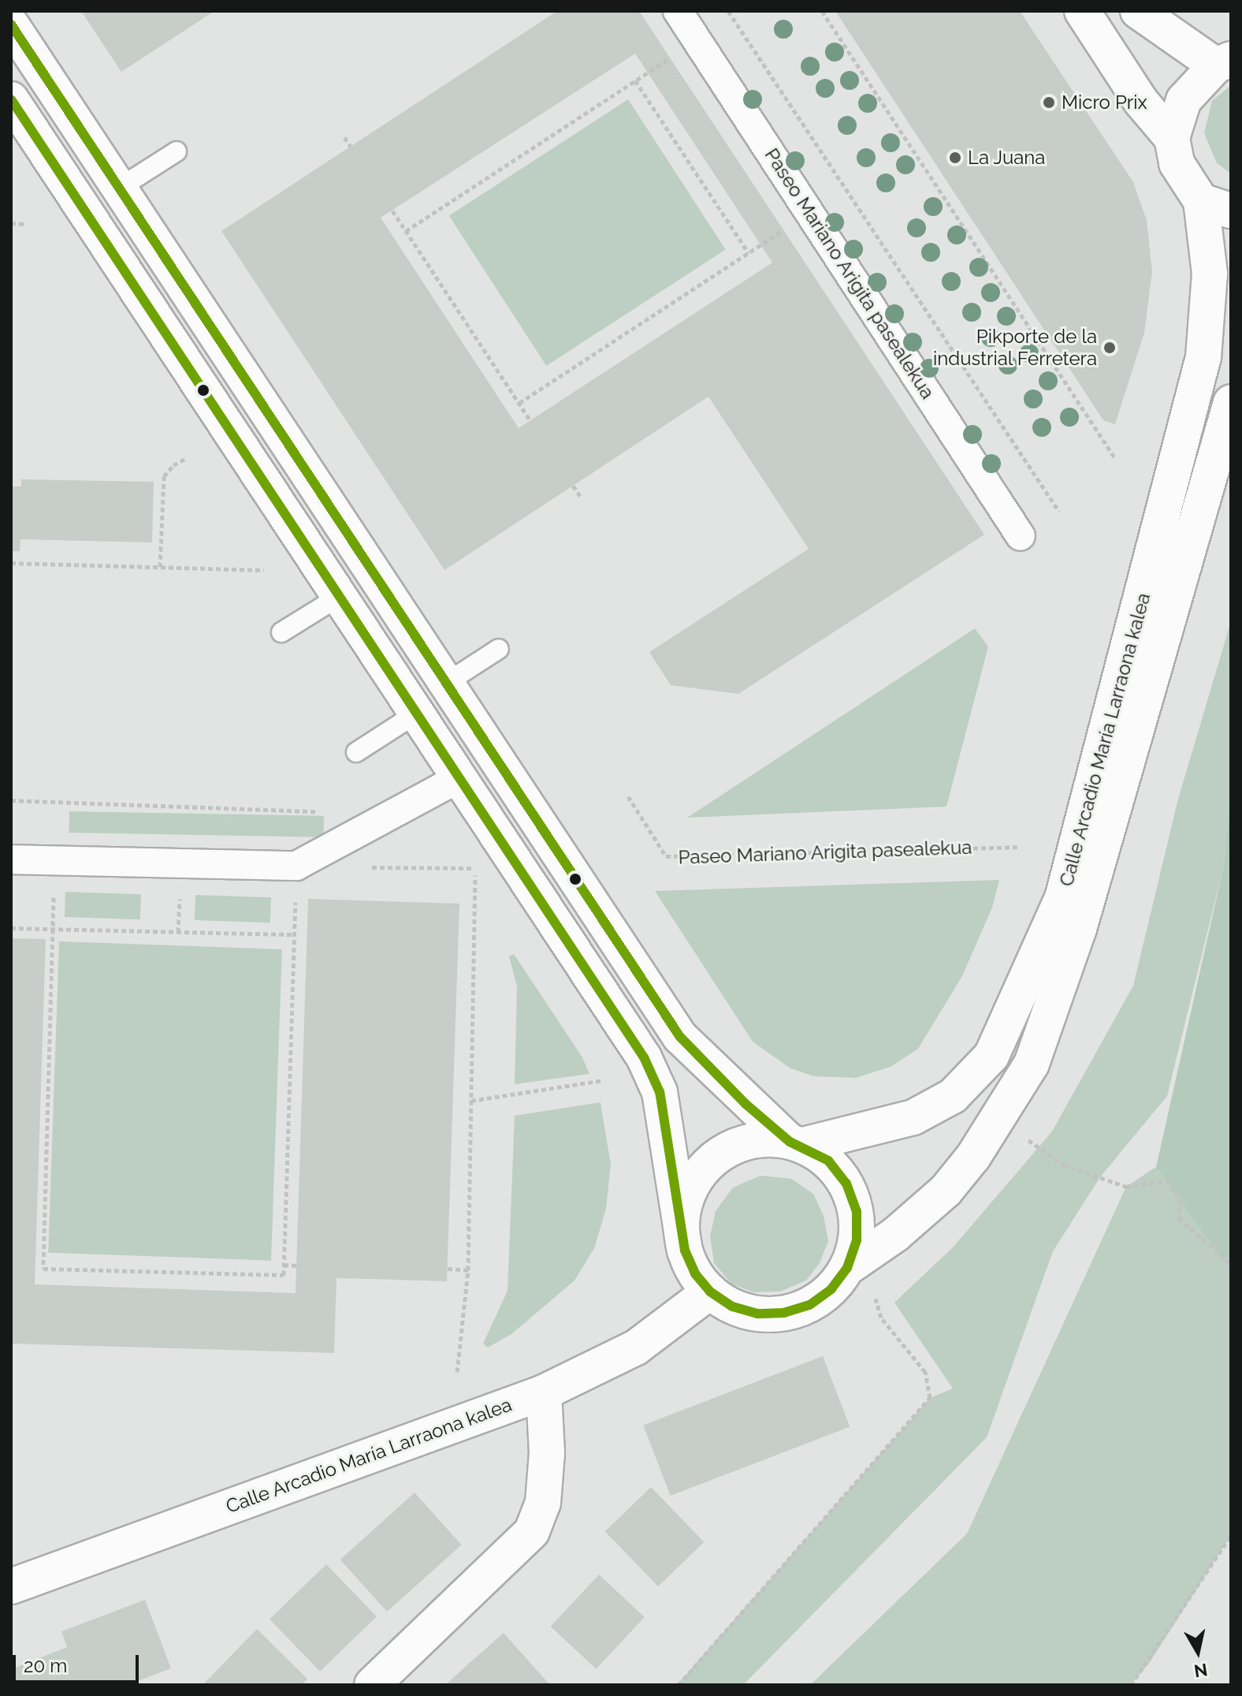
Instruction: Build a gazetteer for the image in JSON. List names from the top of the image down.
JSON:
{
  "streets": {
    "street": ["Paseo Mariano Arigita pasealekua", "Calle Arcadio María Larraona kalea"]
  },
  "places": ["Micro Prix", "La Juana", "Pikporte de la industrial Ferretera"],
  "scale_bar": "20 m",
  "north": "bottom"
}
